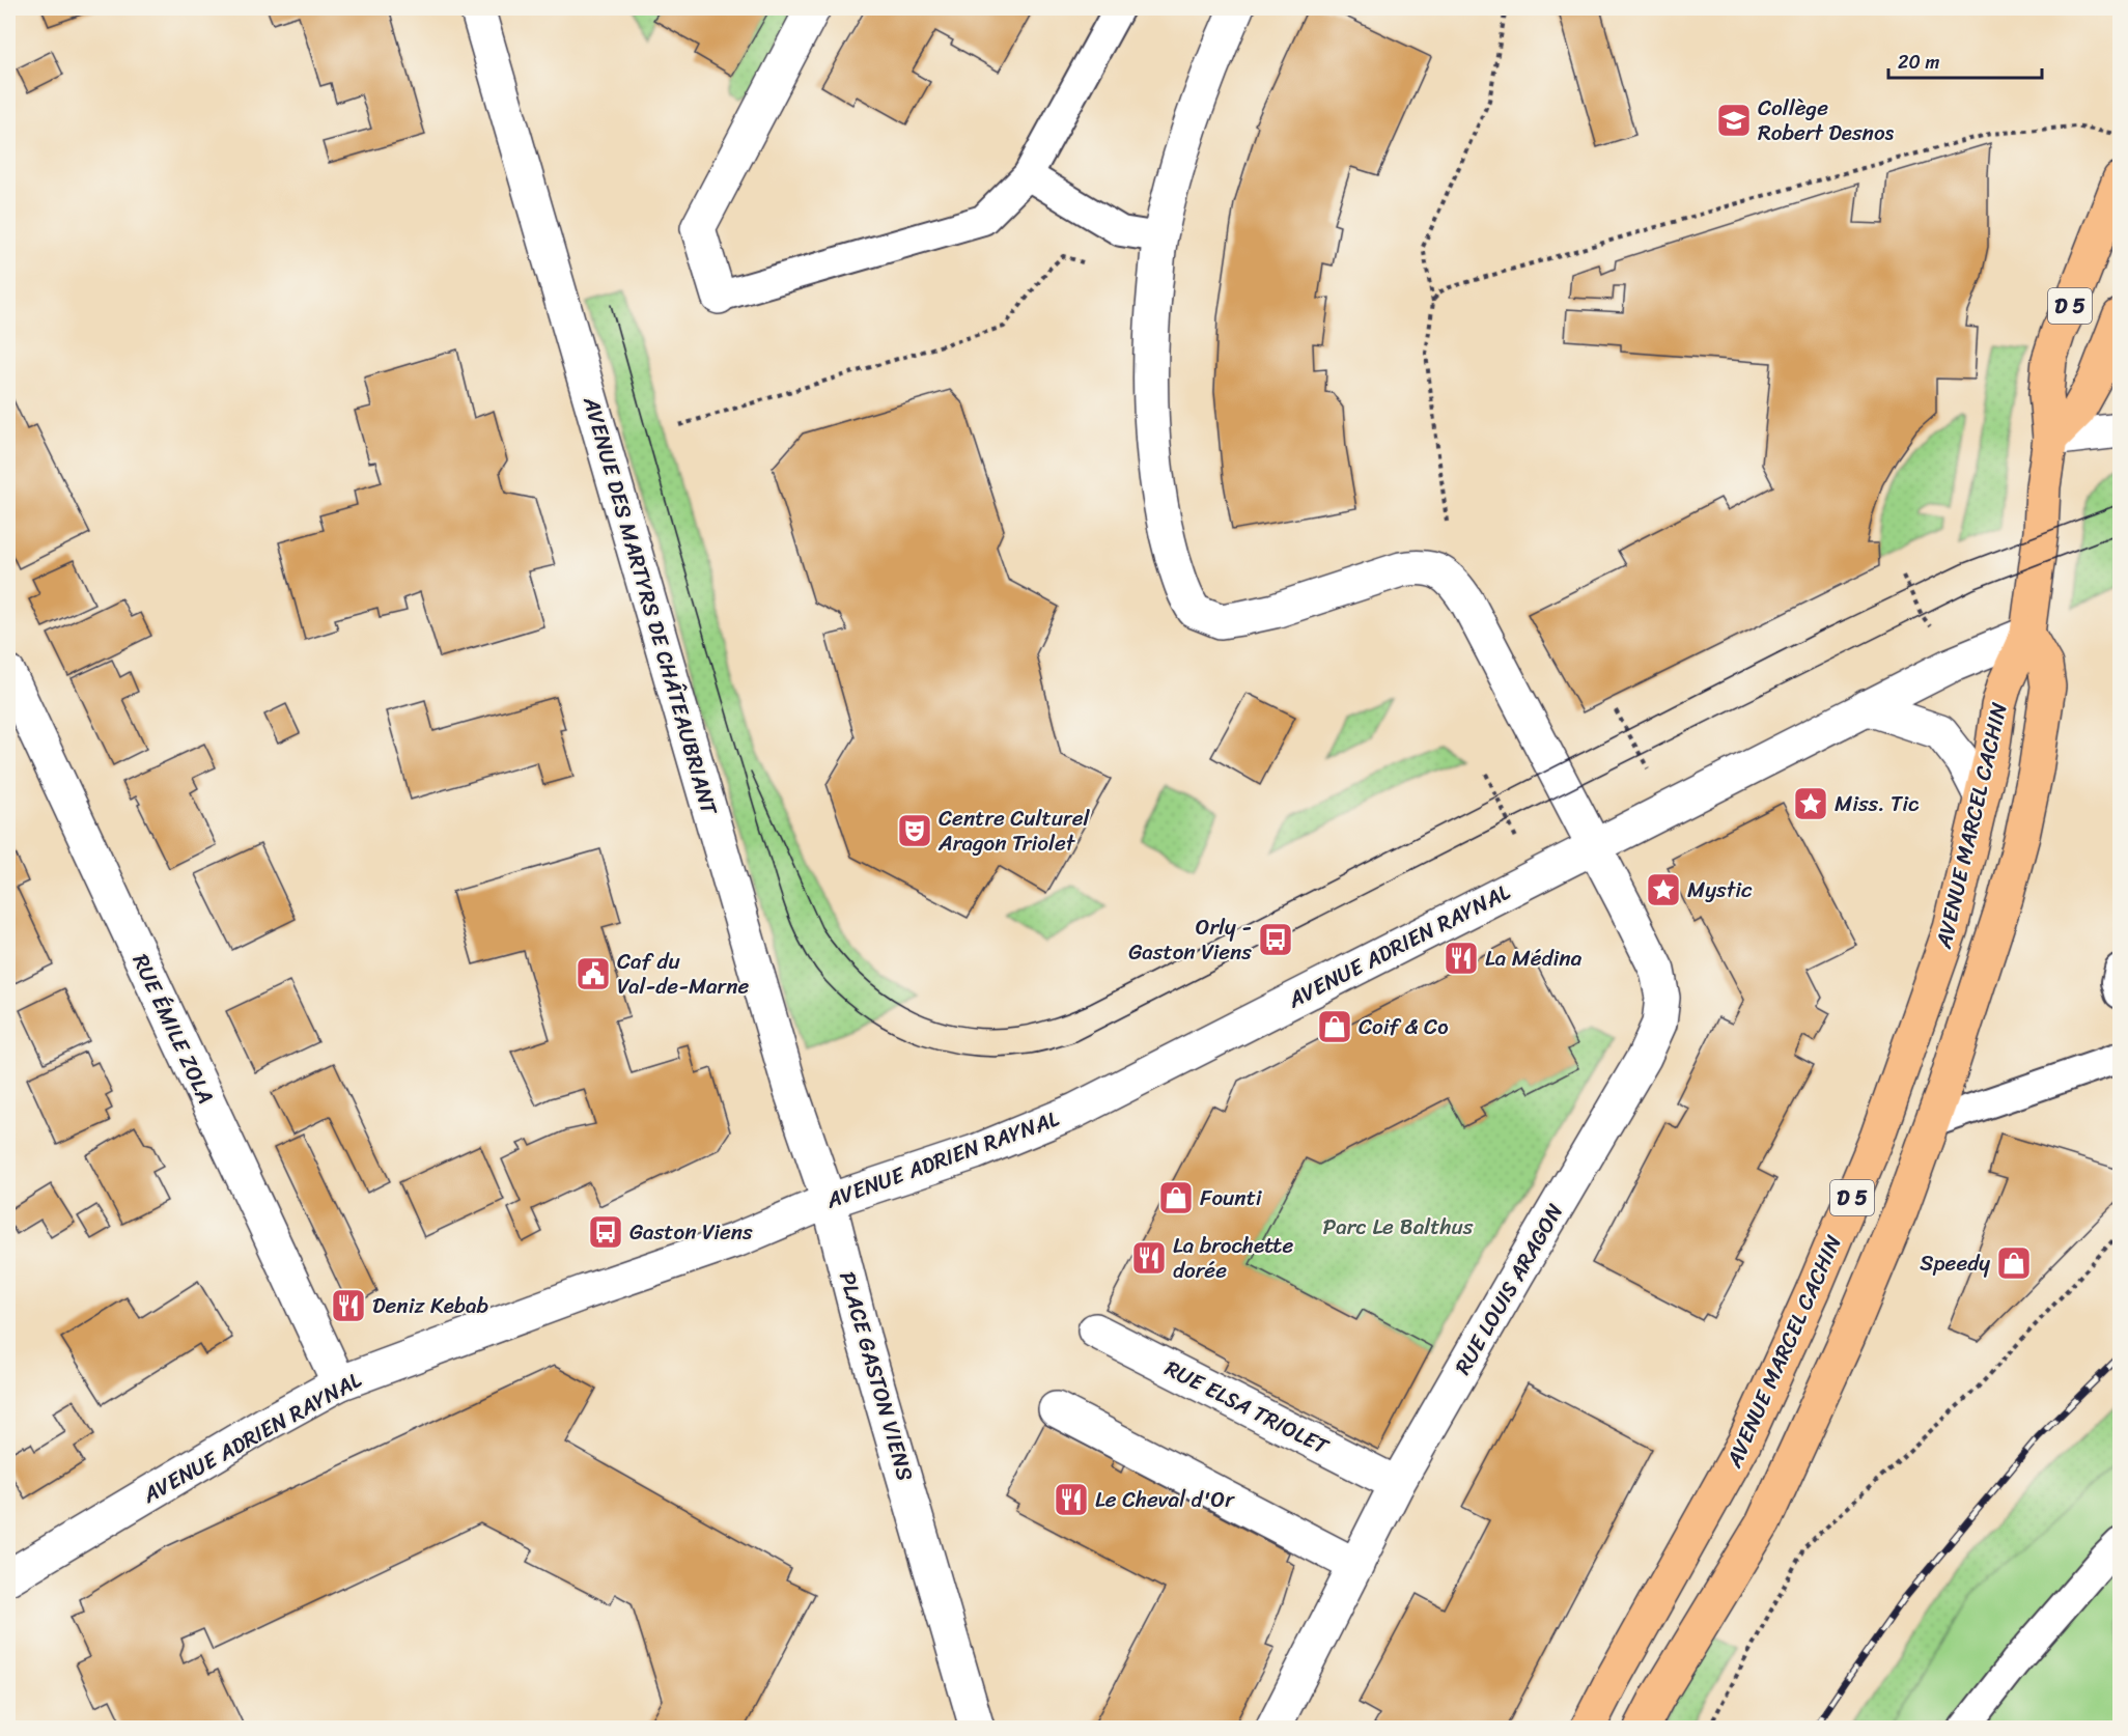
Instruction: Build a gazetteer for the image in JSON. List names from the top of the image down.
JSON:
{
  "streets": {
    "main road": ["D 5", "AVENUE MARCEL CACHIN"],
    "street": [
      "AVENUE DES MARTYRS DE CHÂTEAUBRIANT",
      "AVENUE ADRIEN RAYNAL",
      "RUE ÉMILE ZOLA",
      "RUE LOUIS ARAGON",
      "PLACE GASTON VIENS",
      "RUE ELSA TRIOLET"
    ]
  },
  "crossings": [
    ["D 5", "AVENUE MARCEL CACHIN"],
    ["AVENUE DES MARTYRS DE CHÂTEAUBRIANT", "AVENUE ADRIEN RAYNAL"],
    ["AVENUE DES MARTYRS DE CHÂTEAUBRIANT", "PLACE GASTON VIENS"],
    ["AVENUE MARCEL CACHIN", "AVENUE ADRIEN RAYNAL"],
    ["AVENUE ADRIEN RAYNAL", "RUE ÉMILE ZOLA"],
    ["AVENUE ADRIEN RAYNAL", "RUE LOUIS ARAGON"],
    ["AVENUE ADRIEN RAYNAL", "PLACE GASTON VIENS"],
    ["RUE LOUIS ARAGON", "RUE ELSA TRIOLET"]
  ],
  "parks": ["Parc Le Balthus"],
  "places": {
    "school or university": ["Collège Robert Desnos"],
    "place": ["Miss. Tic", "Mystic"],
    "theatre": ["Centre Culturel Aragon Triolet"],
    "bus stop": ["Orly - Gaston Viens", "Gaston Viens"],
    "restaurant": [
      "La Médina",
      "La brochette dorée",
      "Deniz Kebab",
      "Le Cheval d'Or"
    ],
    "public building": ["Caf du Val-de-Marne"],
    "shop": ["Coif & Co", "Founti", "Speedy"]
  },
  "scale_bar": "20 m"
}
